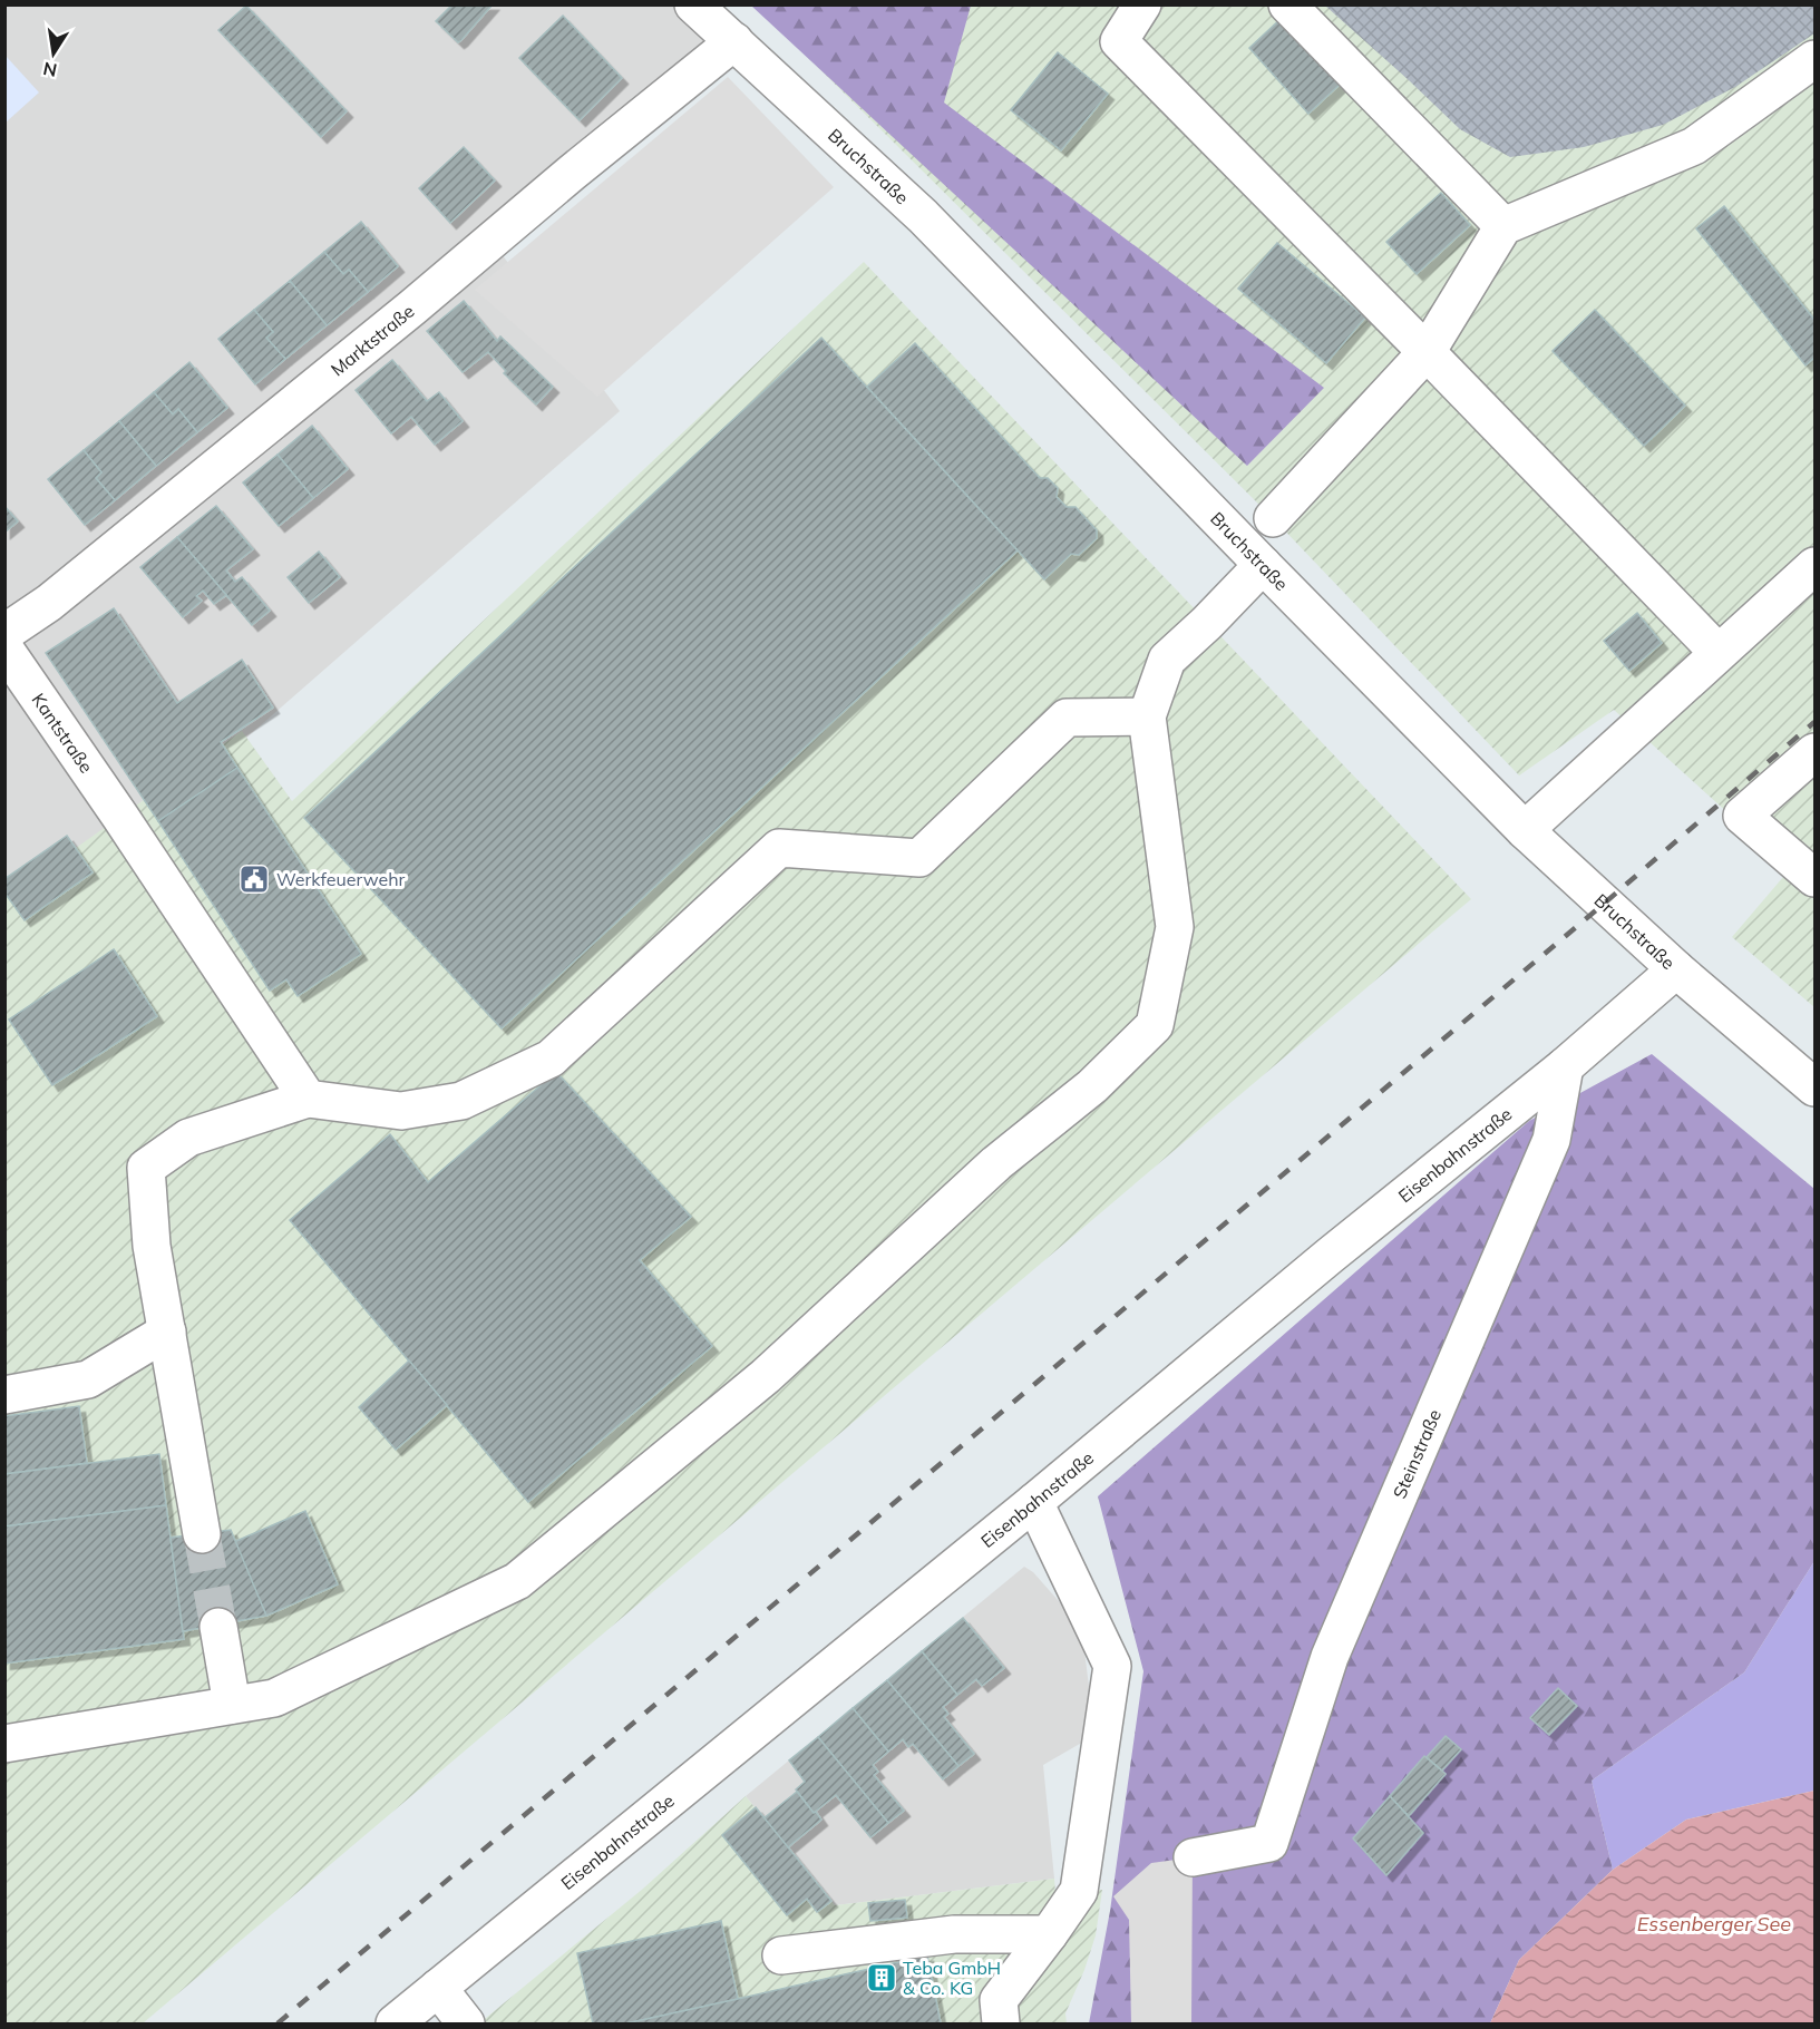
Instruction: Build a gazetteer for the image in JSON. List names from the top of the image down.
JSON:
{
  "streets": {
    "street": [
      "Bruchstraße",
      "Marktstraße",
      "Kantstraße",
      "Eisenbahnstraße",
      "Steinstraße"
    ]
  },
  "crossings": [
    ["Bruchstraße", "Marktstraße"],
    ["Bruchstraße", "Eisenbahnstraße"],
    ["Eisenbahnstraße", "Steinstraße"]
  ],
  "water": ["Essenberger See"],
  "places": {
    "public building": ["Werkfeuerwehr"],
    "building": ["Teba GmbH & Co. KG"]
  },
  "north": "bottom"
}
